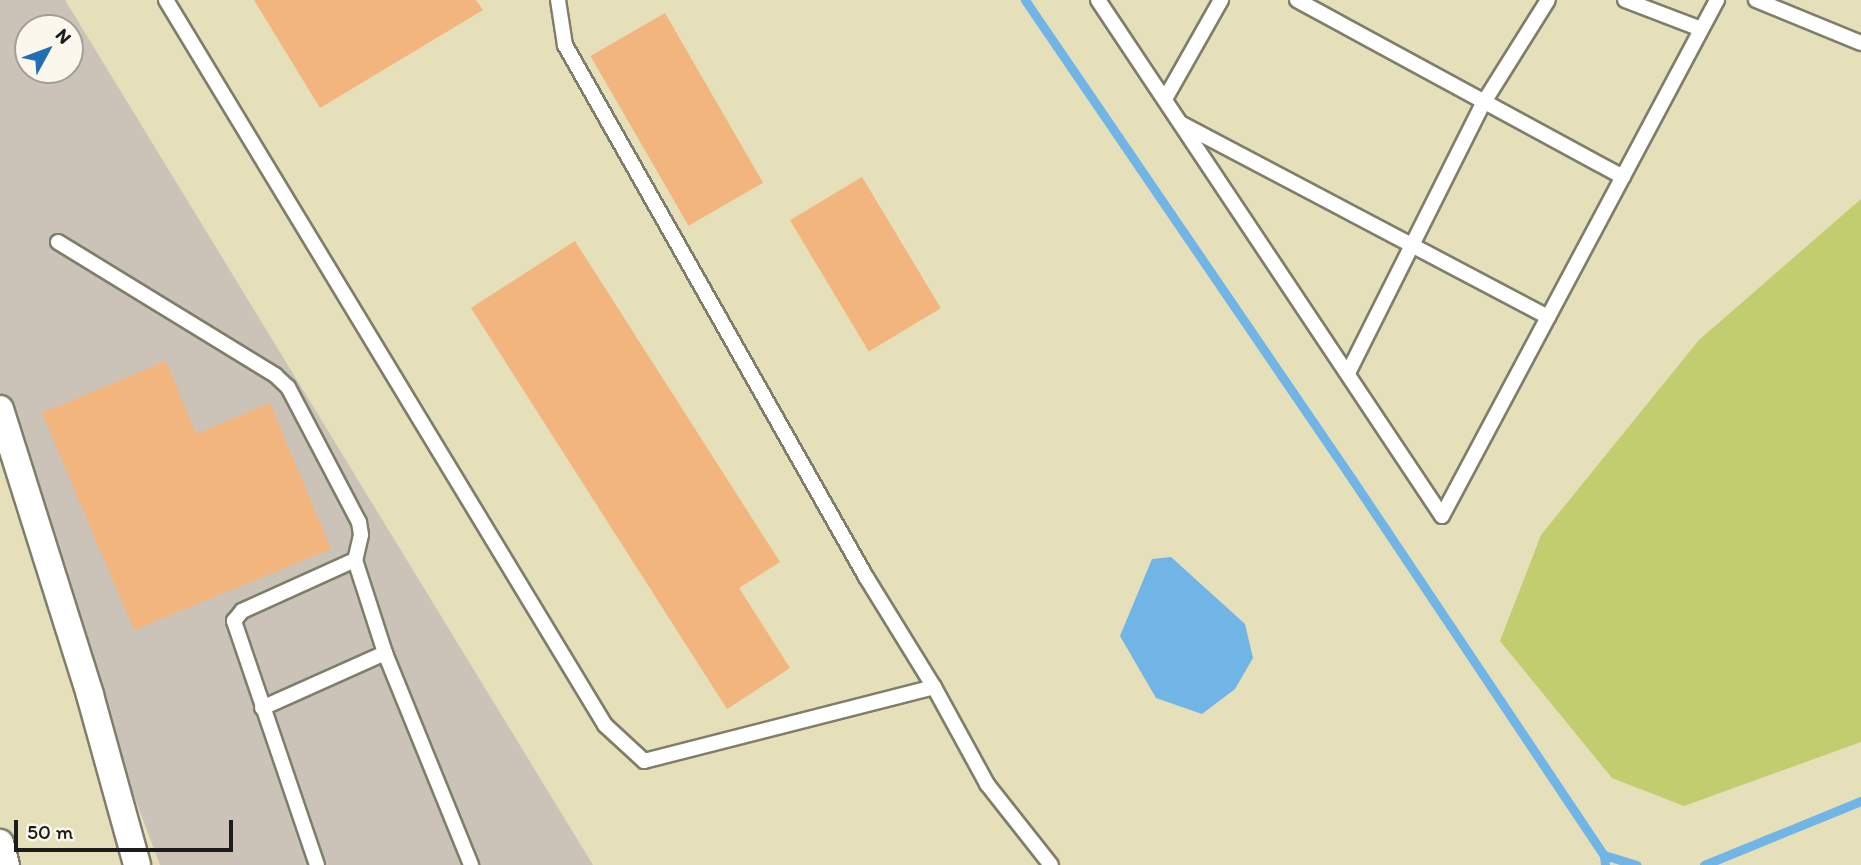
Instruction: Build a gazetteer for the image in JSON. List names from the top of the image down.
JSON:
{
  "scale_bar": "50 m",
  "north": "top right"
}
